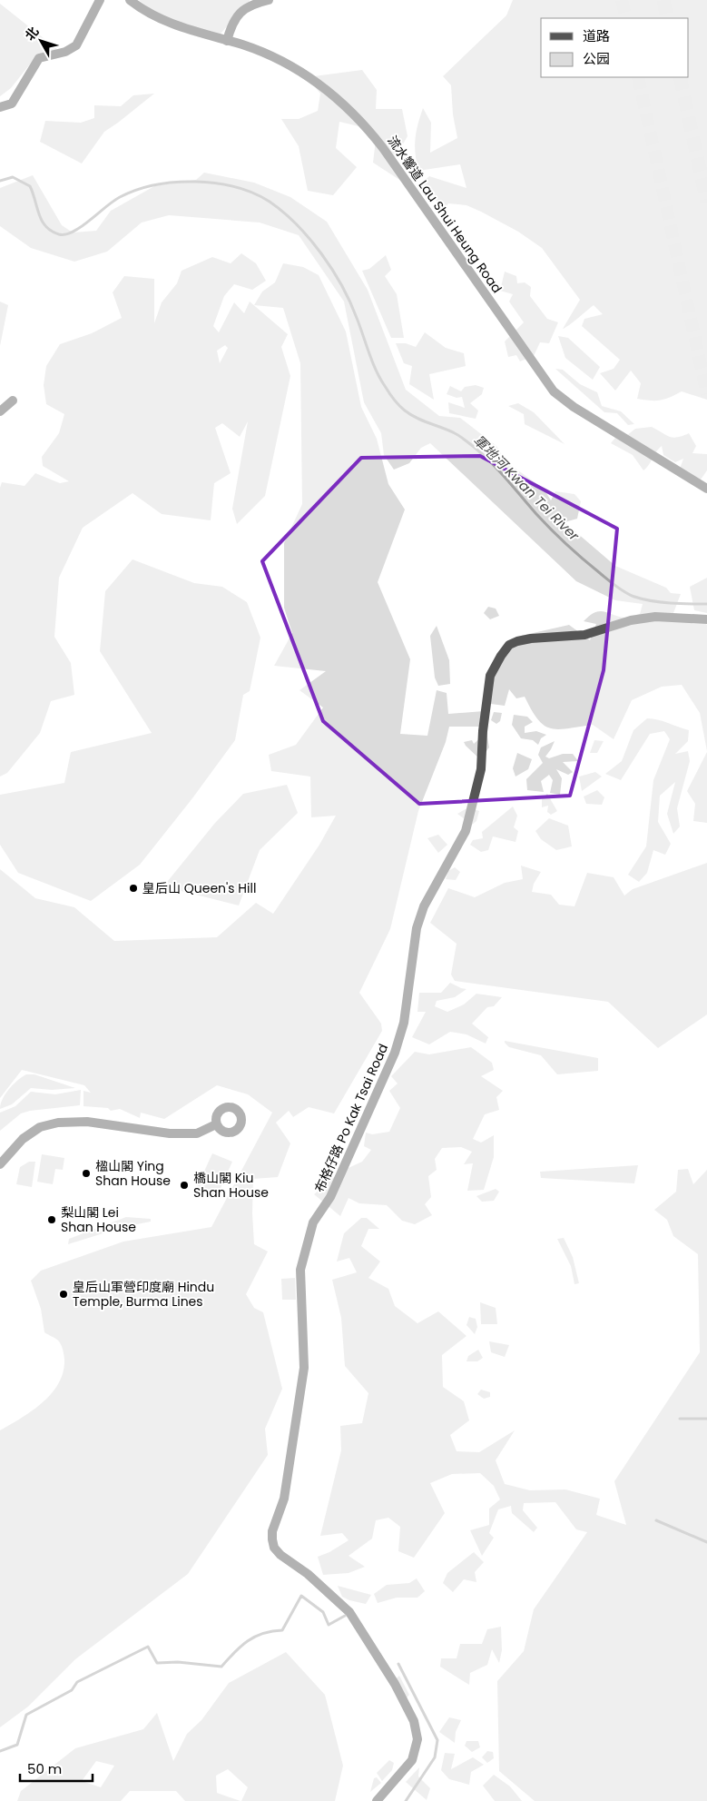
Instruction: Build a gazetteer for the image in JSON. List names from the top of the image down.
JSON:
{
  "streets": {
    "street": ["流水響道 Lau Shui Heung Road", "布格仔路 Po Kak Tsai Road"]
  },
  "water": ["軍地河 Kwan Tei River"],
  "places": [
    "皇后山 Queen's Hill",
    "楹山閣 Ying Shan House",
    "橋山閣 Kiu Shan House",
    "梨山閣 Lei Shan House",
    "皇后山軍營印度廟 Hindu Temple, Burma Lines"
  ],
  "legend": ["道路", "公园"],
  "scale_bar": "50 m",
  "north": "top left"
}
